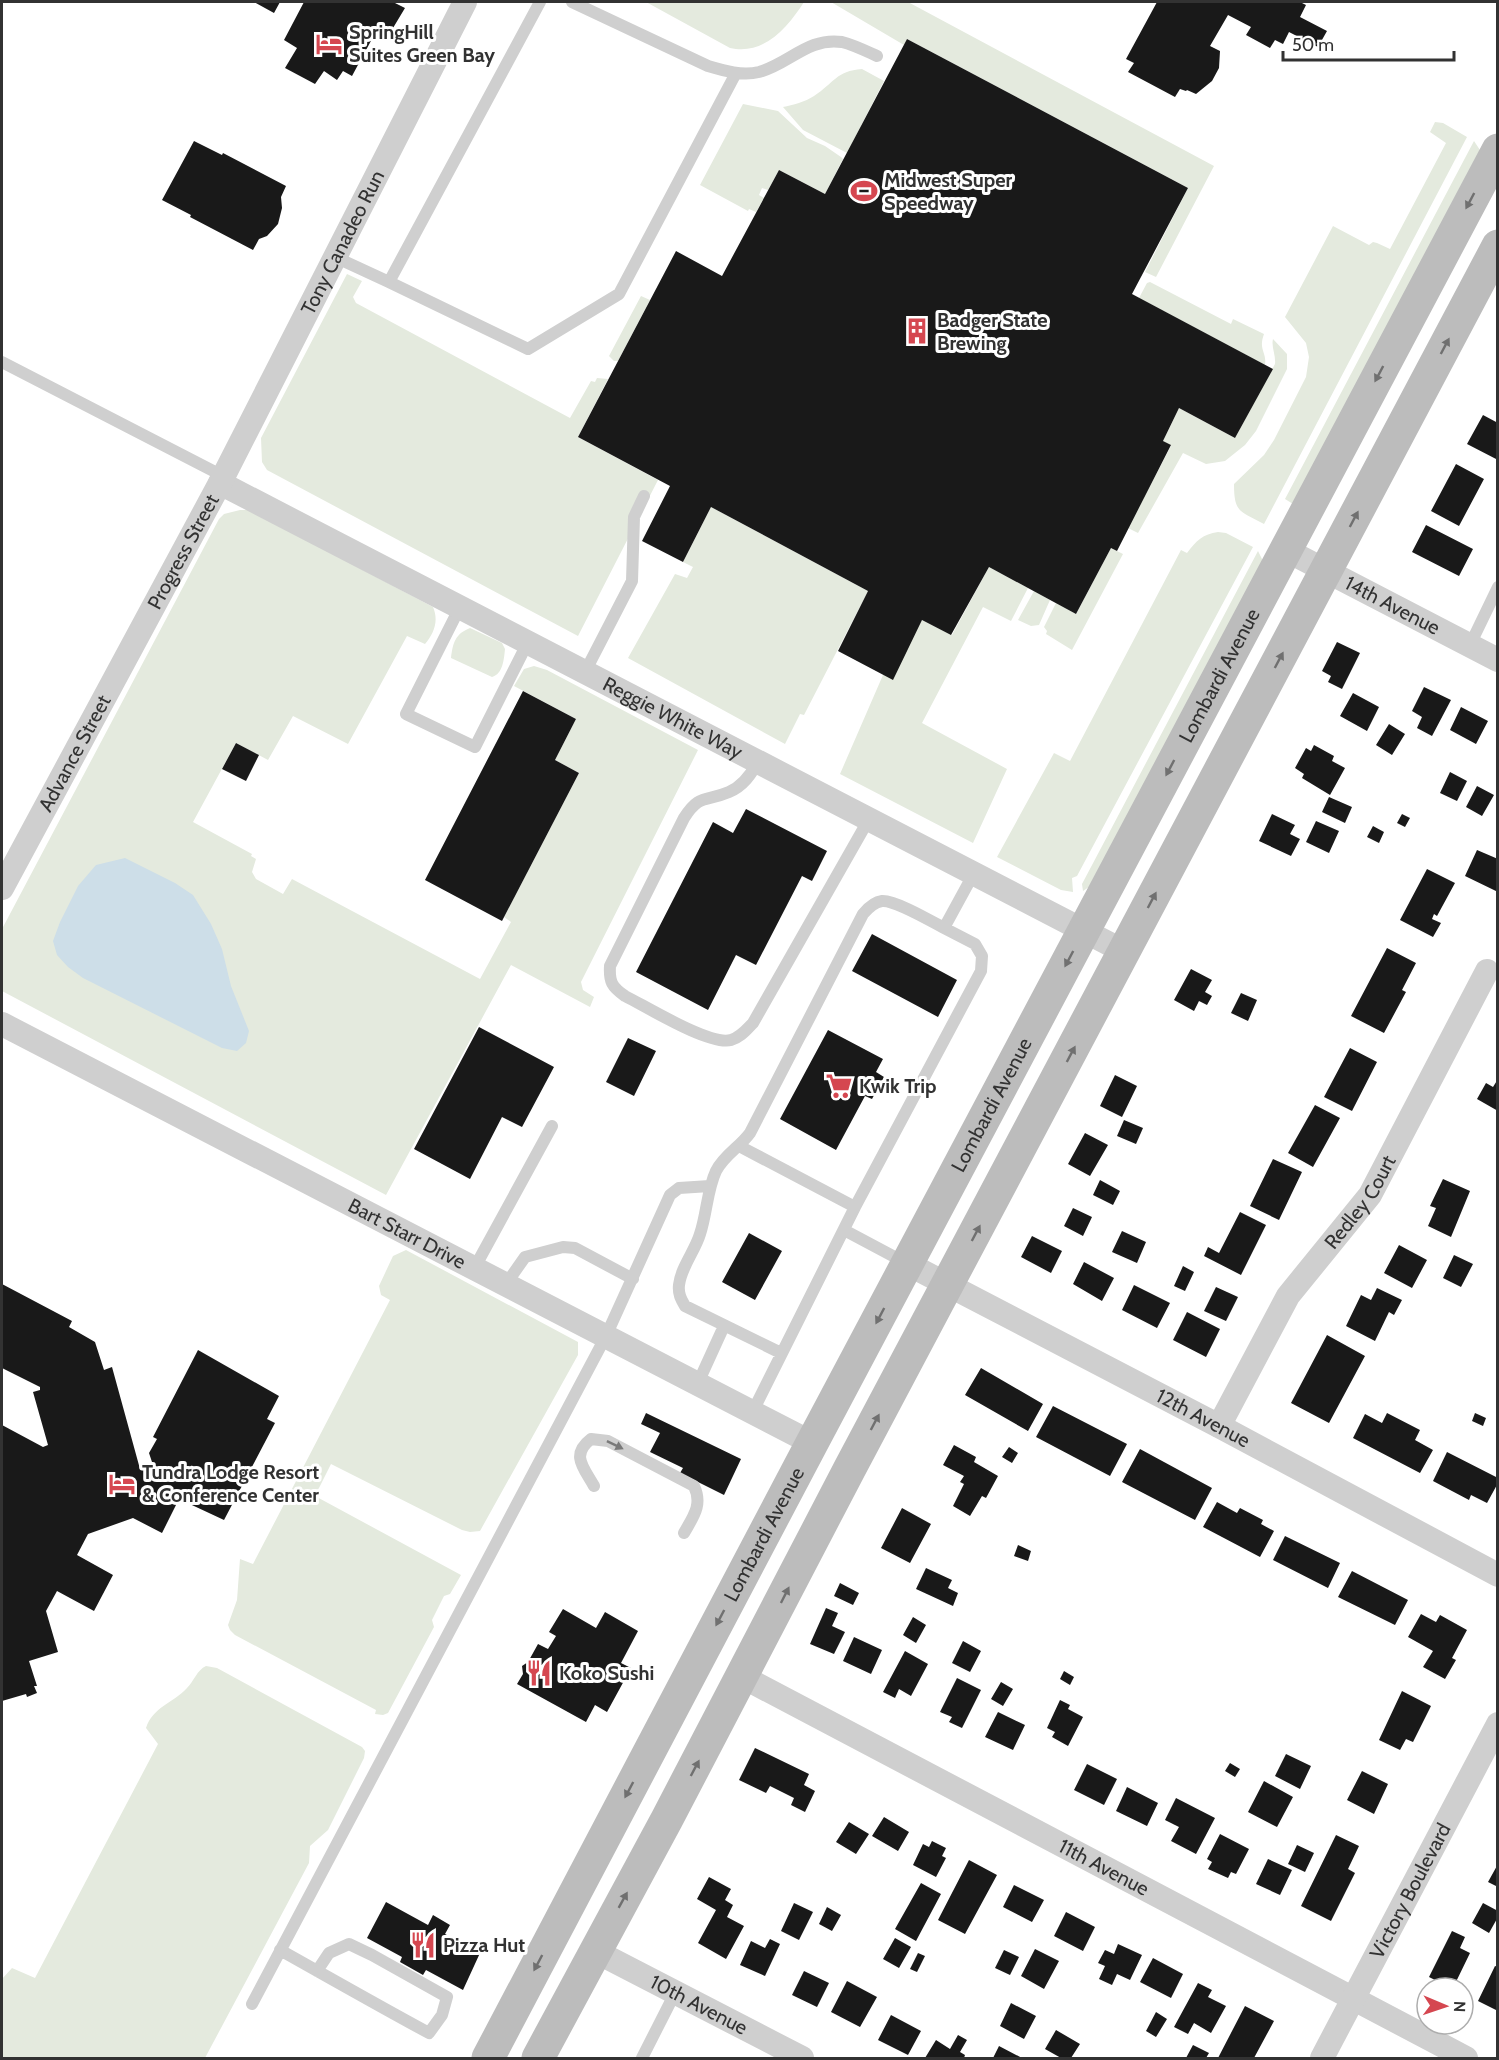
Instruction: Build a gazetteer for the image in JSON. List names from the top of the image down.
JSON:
{
  "streets": {
    "main road": ["Lombardi Avenue"],
    "street": [
      "Tony Canadeo Run",
      "Progress Street",
      "14th Avenue",
      "Reggie White Way",
      "Advance Street",
      "Redley Court",
      "Bart Starr Drive",
      "12th Avenue",
      "11th Avenue",
      "Victory Boulevard",
      "10th Avenue"
    ]
  },
  "crossings": [
    ["Tony Canadeo Run", "Progress Street"],
    ["Tony Canadeo Run", "Reggie White Way"],
    ["Progress Street", "Reggie White Way"],
    ["Progress Street", "Advance Street"],
    ["14th Avenue", "Lombardi Avenue"],
    ["Lombardi Avenue", "Reggie White Way"],
    ["Lombardi Avenue", "Bart Starr Drive"],
    ["Lombardi Avenue", "12th Avenue"],
    ["Redley Court", "12th Avenue"],
    ["11th Avenue", "Victory Boulevard"]
  ],
  "places": {
    "hotel": ["SpringHill Suites Green Bay", "Tundra Lodge Resort & Conference Center"],
    "sports": ["Midwest Super Speedway"],
    "building": ["Badger State Brewing"],
    "supermarket": ["Kwik Trip"],
    "restaurant": ["Koko Sushi", "Pizza Hut"]
  },
  "scale_bar": "50 m",
  "north": "right"
}
